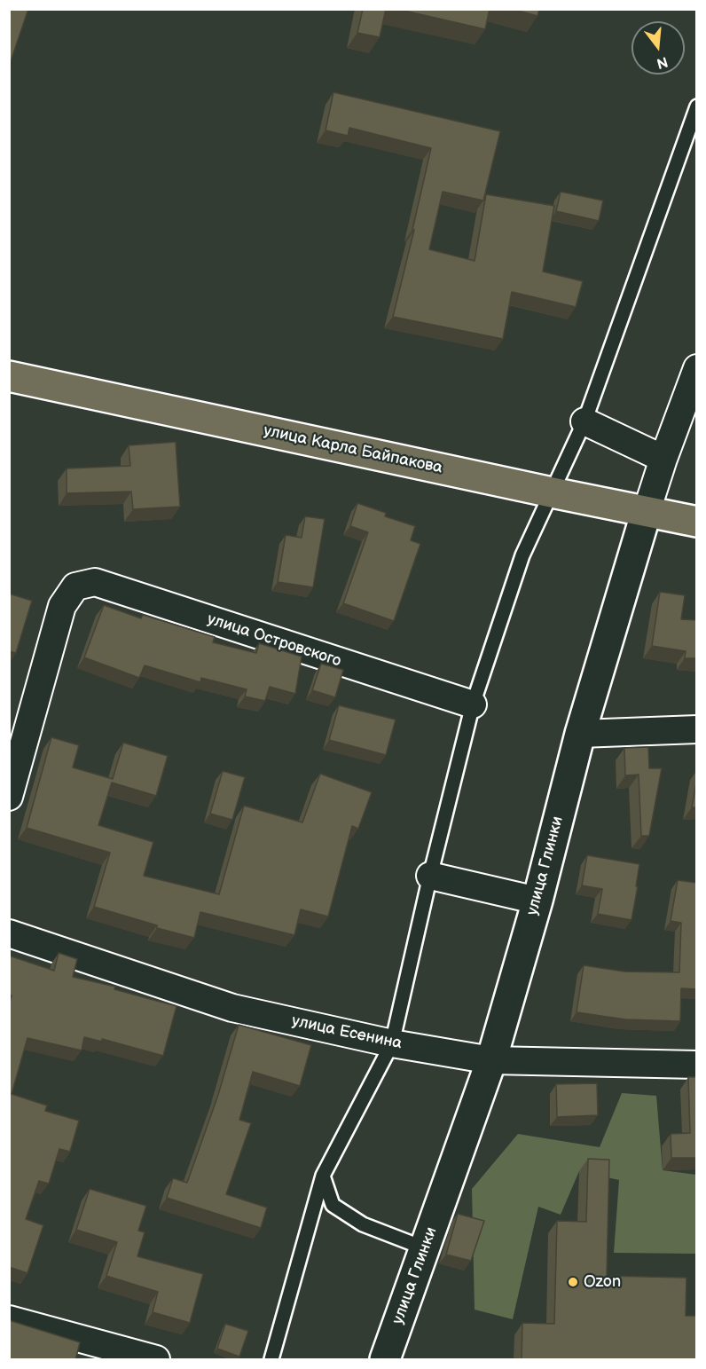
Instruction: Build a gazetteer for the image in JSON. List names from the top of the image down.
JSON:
{
  "streets": {
    "main road": ["улица Карла Байпакова", "улица Глинки"],
    "street": ["улица Островского", "улица Есенина"]
  },
  "crossings": [
    ["улица Карла Байпакова", "улица Глинки"],
    ["улица Глинки", "улица Есенина"]
  ],
  "places": ["Ozon"],
  "north": "bottom"
}
